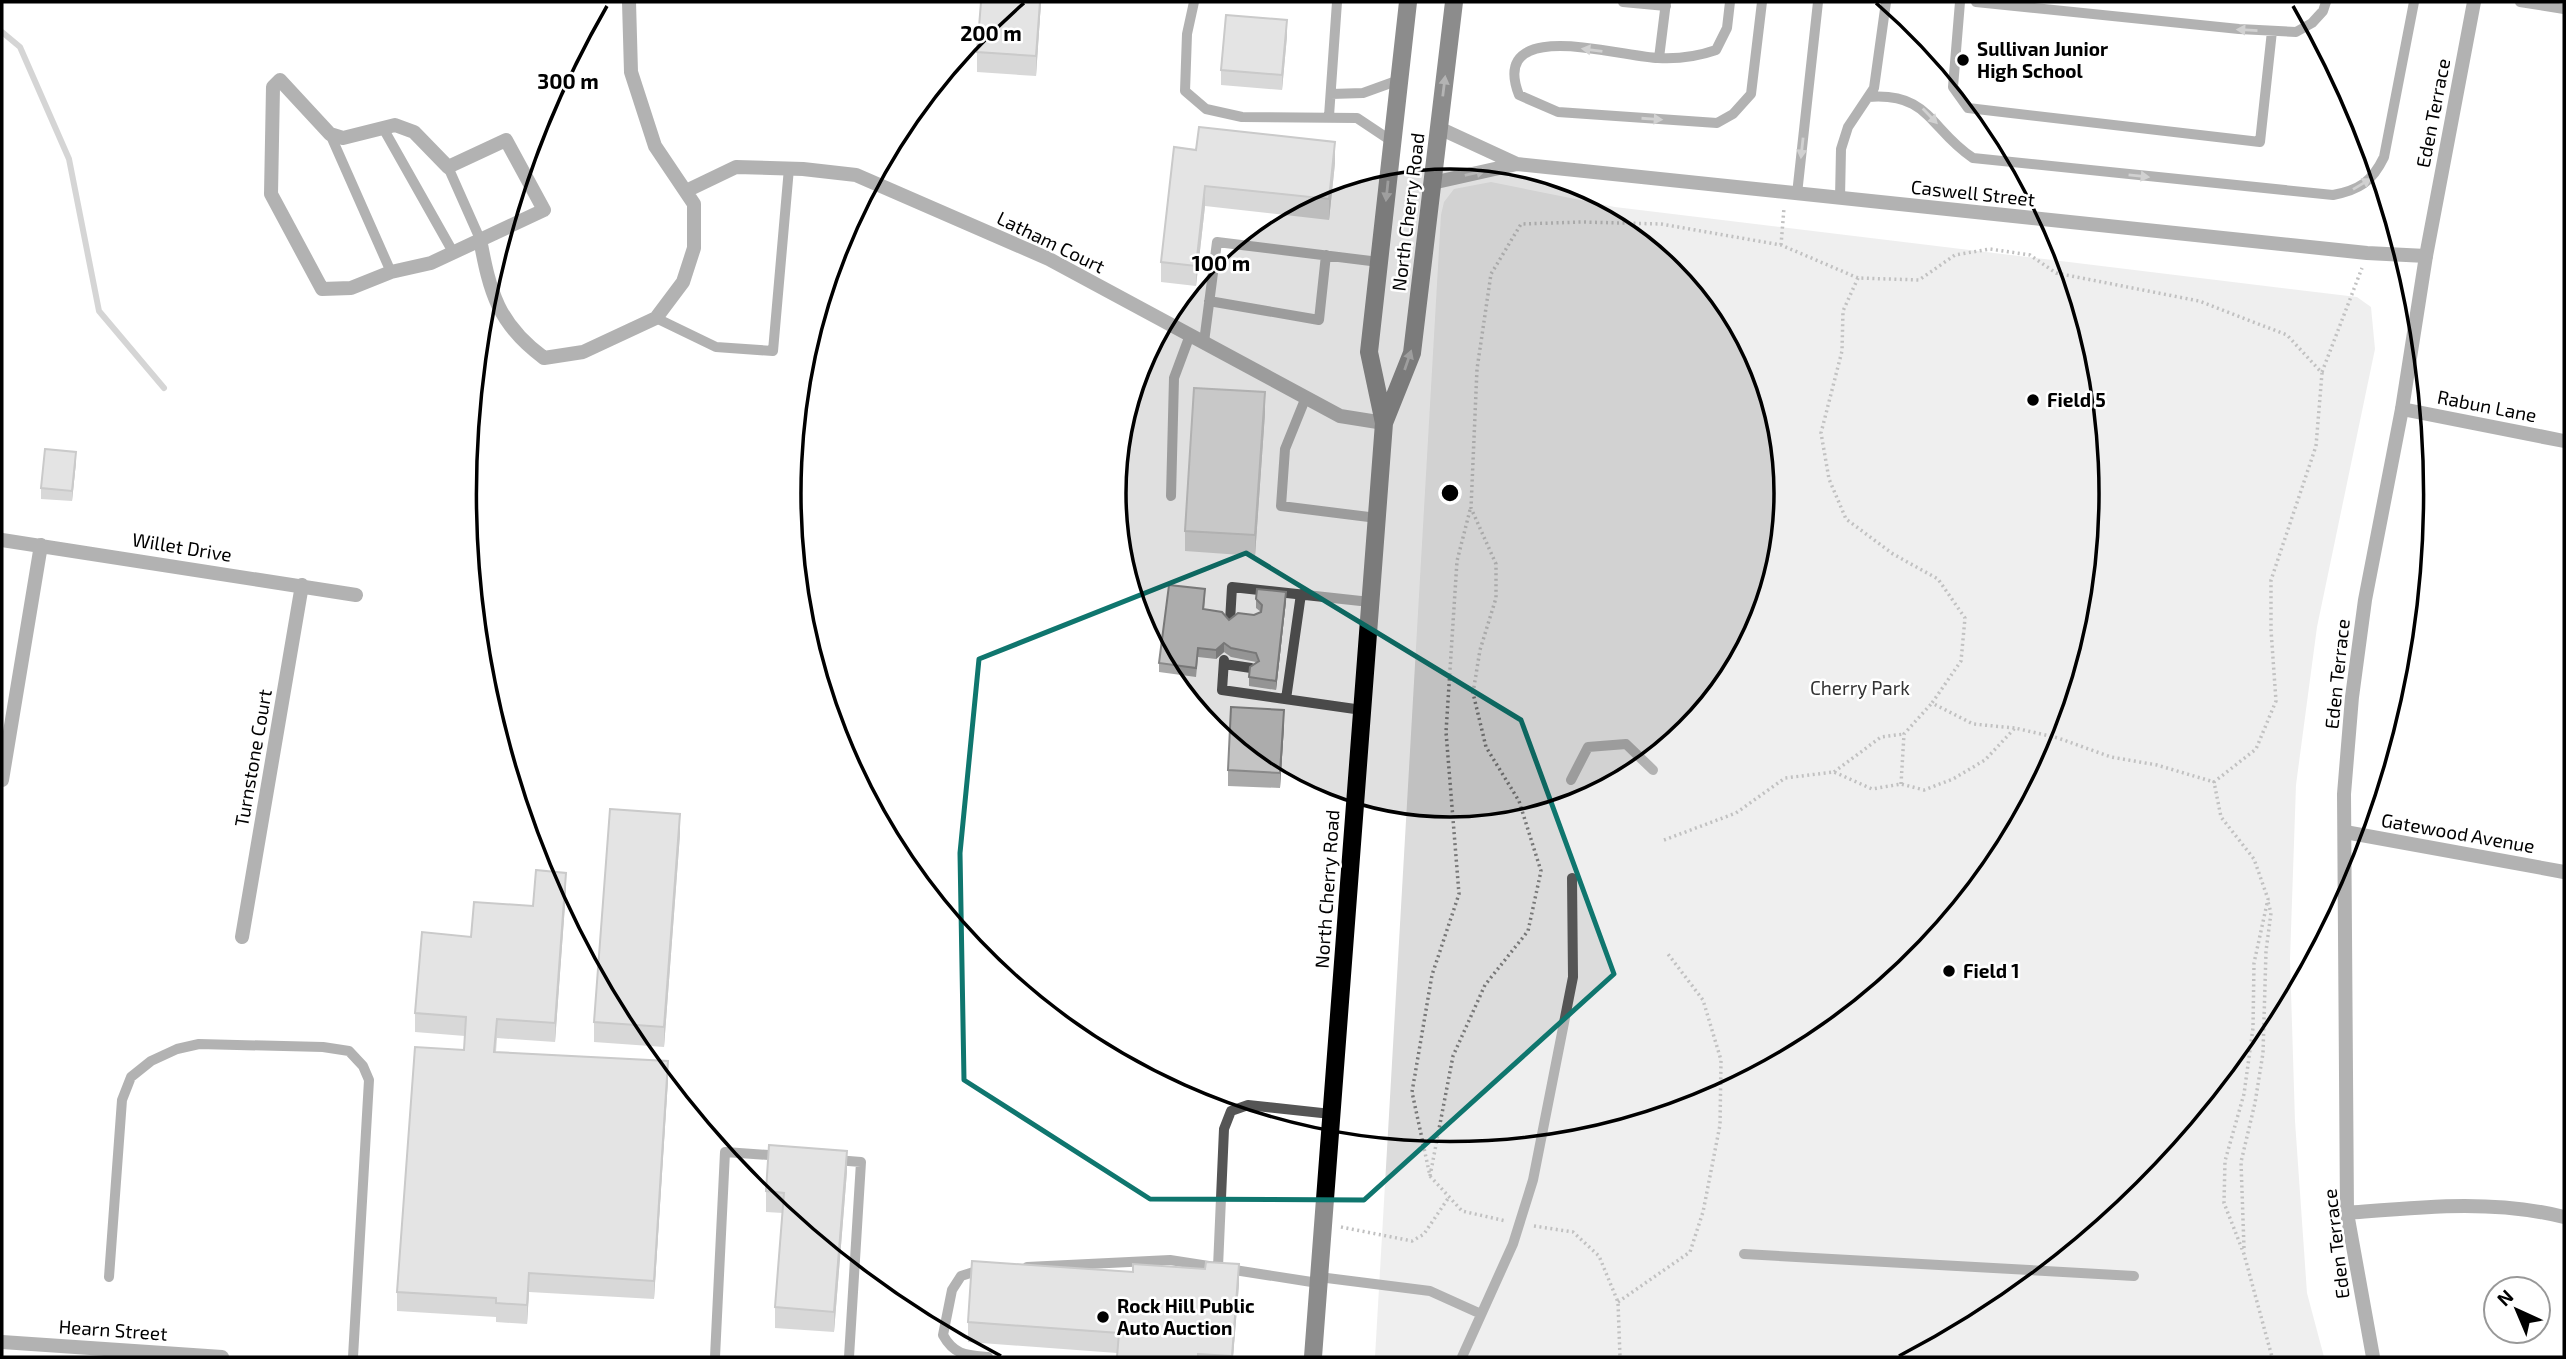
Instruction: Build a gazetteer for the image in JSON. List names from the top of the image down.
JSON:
{
  "streets": {
    "main road": ["North Cherry Road"],
    "street": [
      "Eden Terrace",
      "Caswell Street",
      "Latham Court",
      "Rabun Lane",
      "Willet Drive",
      "Turnstone Court",
      "Gatewood Avenue",
      "Hearn Street"
    ]
  },
  "crossings": [
    ["Eden Terrace", "Caswell Street"],
    ["Eden Terrace", "Rabun Lane"],
    ["Eden Terrace", "Gatewood Avenue"],
    ["Caswell Street", "North Cherry Road"],
    ["North Cherry Road", "Latham Court"],
    ["Willet Drive", "Turnstone Court"]
  ],
  "parks": ["Cherry Park"],
  "places": [
    "Sullivan Junior High School",
    "Field 5",
    "Field 1",
    "Rock Hill Public Auto Auction"
  ],
  "north": "top left",
  "rings": ["200 m", "300 m", "100 m"]
}
